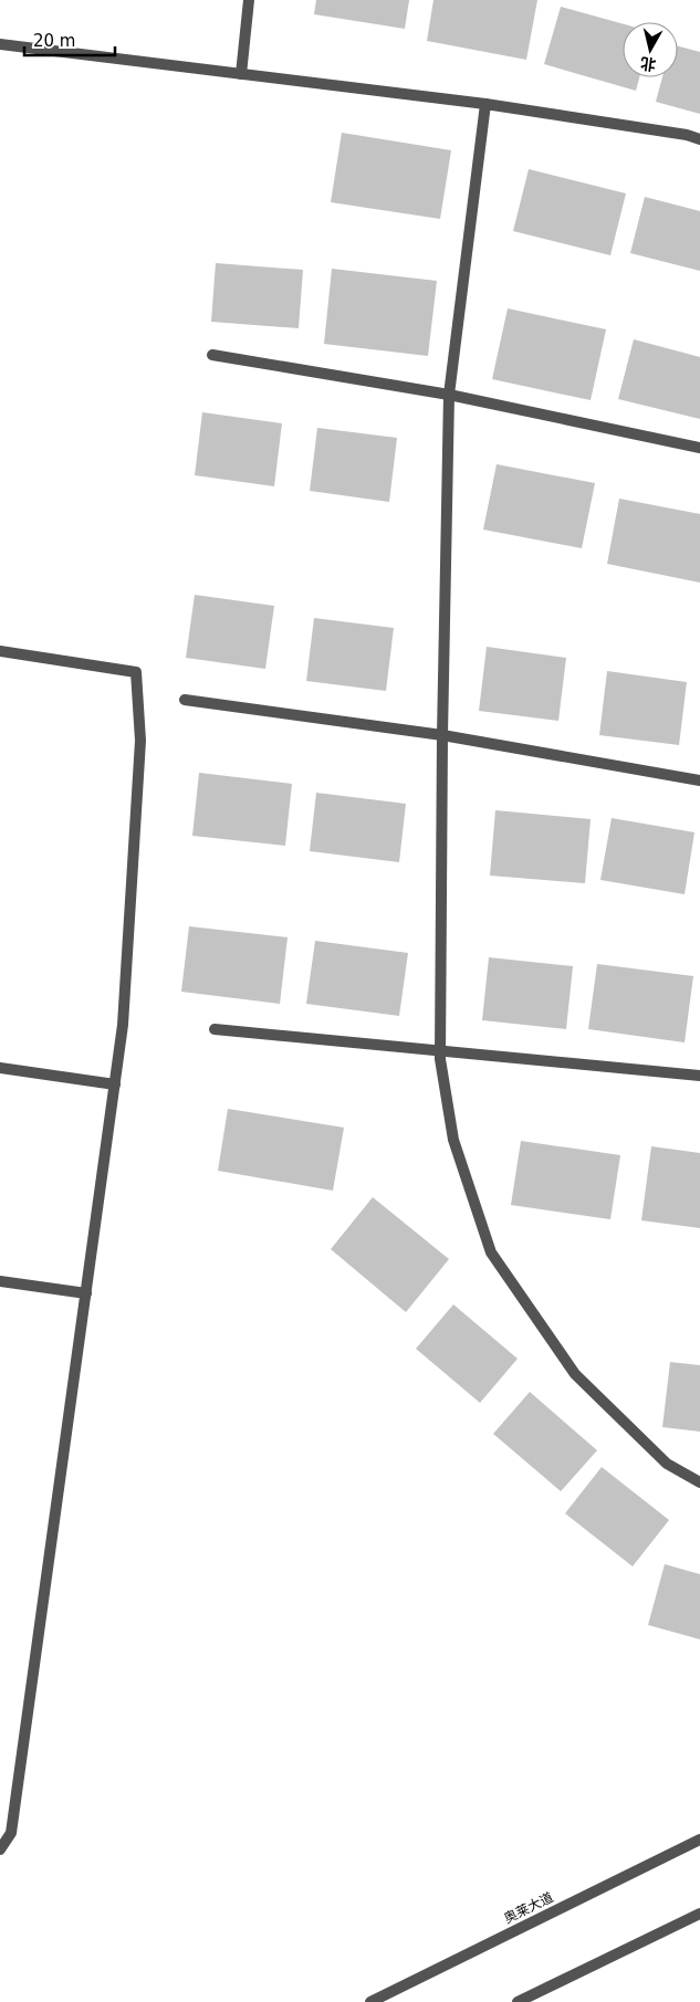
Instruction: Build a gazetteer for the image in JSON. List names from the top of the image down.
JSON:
{
  "streets": {
    "street": ["奥莱大道"]
  },
  "scale_bar": "20 m",
  "north": "bottom"
}
